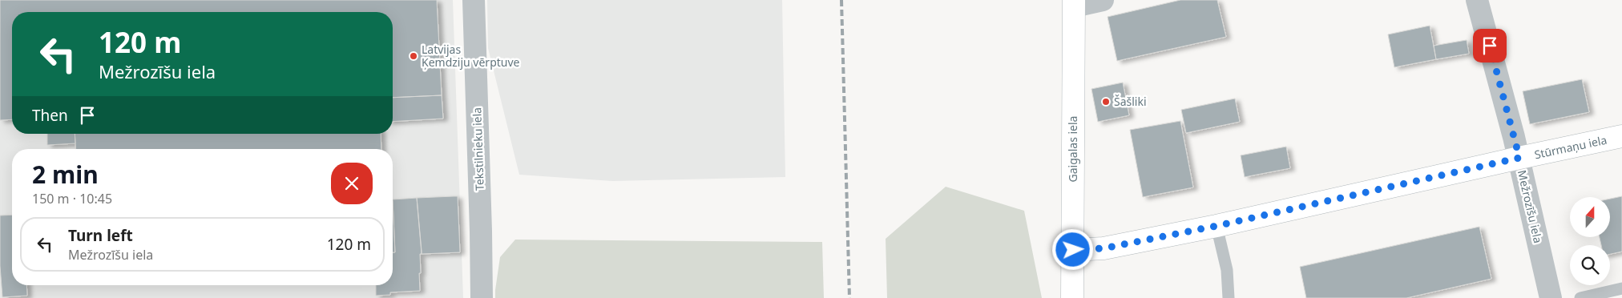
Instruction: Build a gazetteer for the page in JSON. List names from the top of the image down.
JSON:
{
  "streets": {
    "street": [
      "Stūrmaņu iela",
      "Tekstilnieku iela",
      "Gaigalas iela",
      "Mežrozīšu iela"
    ]
  },
  "crossings": [
    ["Stūrmaņu iela", "Gaigalas iela"],
    ["Stūrmaņu iela", "Mežrozīšu iela"]
  ],
  "places": ["Latvijas Ķemdziju vērptuve", "Šašliki"],
  "north": "top",
  "page": {
    "turn": ["120 m", "Mežrozīšu iela"],
    "then": "Then",
    "heading": ["2 min", "150 m · 10:45"],
    "list": [
      {
        "name": "Turn left",
        "note": "Mežrozīšu iela",
        "value": "120 m"
      }
    ]
  }
}
